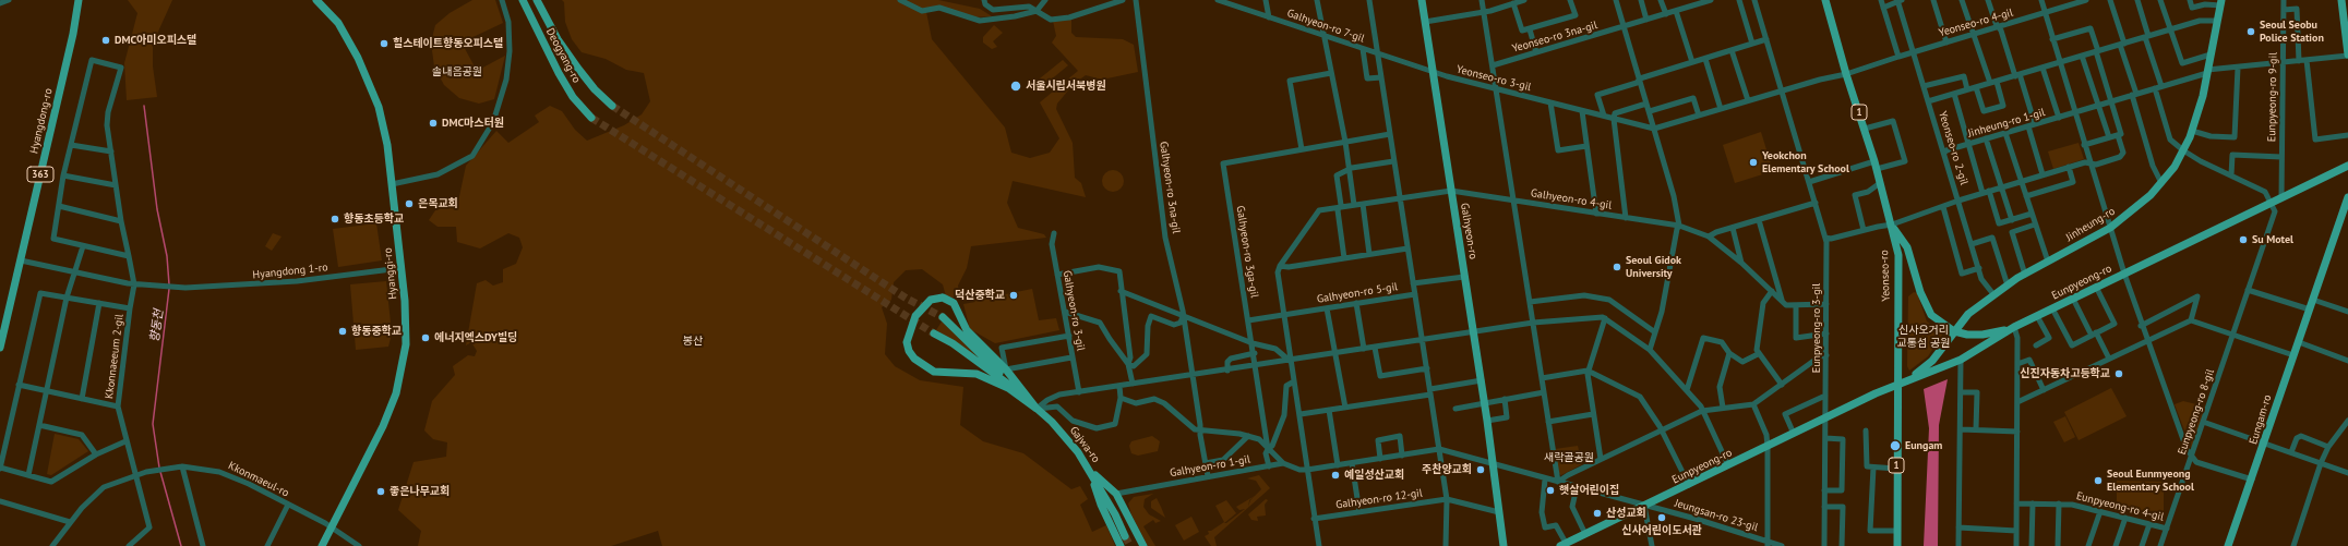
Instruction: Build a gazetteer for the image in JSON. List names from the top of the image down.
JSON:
{
  "streets": {
    "main road": [
      "Deogyang-ro",
      "1",
      "Hyangdong-ro",
      "363",
      "Jinheung-ro",
      "Galhyeon-ro",
      "Hyanggi-ro",
      "Yeonseo-ro",
      "Eunpyeong-ro",
      "Eungam-ro",
      "Gajwa-ro"
    ],
    "street": [
      "Yeonseo-ro 4-gil",
      "Galhyeon-ro 7-gil",
      "Yeonseo-ro 3na-gil",
      "Yeonseo-ro 3-gil",
      "Eunpyeong-ro 9-gil",
      "Jinheung-ro 1-gil",
      "Yeonseo-ro 2-gil",
      "Galhyeon-ro 3na-gil",
      "Galhyeon-ro 4-gil",
      "Galhyeon-ro 3ga-gil",
      "Hyangdong 1-ro",
      "Galhyeon-ro 5-gil",
      "Galhyeon-ro 3-gil",
      "Eunpyeong-ro 3-gil",
      "Kkonnaeeum 2-gil",
      "Eunpyeong-ro 8-gil",
      "Galhyeon-ro 1-gil",
      "Kkonmaeul-ro",
      "Galhyeon-ro 12-gil",
      "Eunpyeong-ro 4-gil",
      "Jeungsan-ro 23-gil"
    ]
  },
  "crossings": [
    ["Yeonseo-ro 4-gil", "Yeonseo-ro 3-gil"],
    ["Yeonseo-ro 4-gil", "Yeonseo-ro"],
    ["Galhyeon-ro 7-gil", "Yeonseo-ro 3-gil"],
    ["Galhyeon-ro 7-gil", "Galhyeon-ro"],
    ["Galhyeon-ro 7-gil", "Galhyeon-ro 5-gil"],
    ["Yeonseo-ro 3-gil", "Galhyeon-ro 4-gil"],
    ["Yeonseo-ro 3-gil", "Galhyeon-ro"],
    ["Yeonseo-ro 3-gil", "Yeonseo-ro"],
    ["Yeonseo-ro 3-gil", "Eunpyeong-ro 3-gil"],
    ["Eunpyeong-ro 9-gil", "Jinheung-ro 1-gil"],
    ["Eunpyeong-ro 9-gil", "Eunpyeong-ro"],
    ["1", "Jinheung-ro"],
    ["1", "Yeonseo-ro"],
    ["1", "Eunpyeong-ro"],
    ["Jinheung-ro 1-gil", "Yeonseo-ro 2-gil"],
    ["Jinheung-ro 1-gil", "Jinheung-ro"],
    ["Yeonseo-ro 2-gil", "Yeonseo-ro"],
    ["Galhyeon-ro 4-gil", "Galhyeon-ro"],
    ["Galhyeon-ro 4-gil", "Eunpyeong-ro 3-gil"],
    ["Jinheung-ro", "Yeonseo-ro"],
    ["Jinheung-ro", "Eunpyeong-ro"],
    ["Galhyeon-ro 3ga-gil", "Galhyeon-ro 5-gil"],
    ["Hyangdong 1-ro", "Hyanggi-ro"],
    ["Hyangdong 1-ro", "Kkonnaeeum 2-gil"],
    ["Hyanggi-ro", "Kkonmaeul-ro"],
    ["Yeonseo-ro", "Eunpyeong-ro"],
    ["Eunpyeong-ro", "Eunpyeong-ro 3-gil"],
    ["Eunpyeong-ro", "Eunpyeong-ro 8-gil"],
    ["Eunpyeong-ro", "Jeungsan-ro 23-gil"],
    ["Kkonnaeeum 2-gil", "Kkonmaeul-ro"],
    ["Eunpyeong-ro 8-gil", "Eunpyeong-ro 4-gil"]
  ],
  "water": ["향동천"],
  "parks": [
    "솔내음공원",
    "신사오거리 교통섬 공원",
    "봉산",
    "새락골공원"
  ],
  "places": [
    "Seoul Seobu Police Station",
    "DMC아미오피스텔",
    "힐스테이트향동오피스텔",
    "서울시립서북병원",
    "DMC마스터원",
    "Yeokchon Elementary School",
    "은목교회",
    "향동초등학교",
    "Su Motel",
    "Seoul Gidok University",
    "덕산중학교",
    "향동중학교",
    "에너지엑스DY빌딩",
    "신진자동차고등학교",
    "Eungam",
    "주찬양교회",
    "예일성산교회",
    "Seoul Eunmyeong Elementary School",
    "햇살어린이집",
    "좋은나무교회",
    "산성교회",
    "신사어린이도서관"
  ]
}
